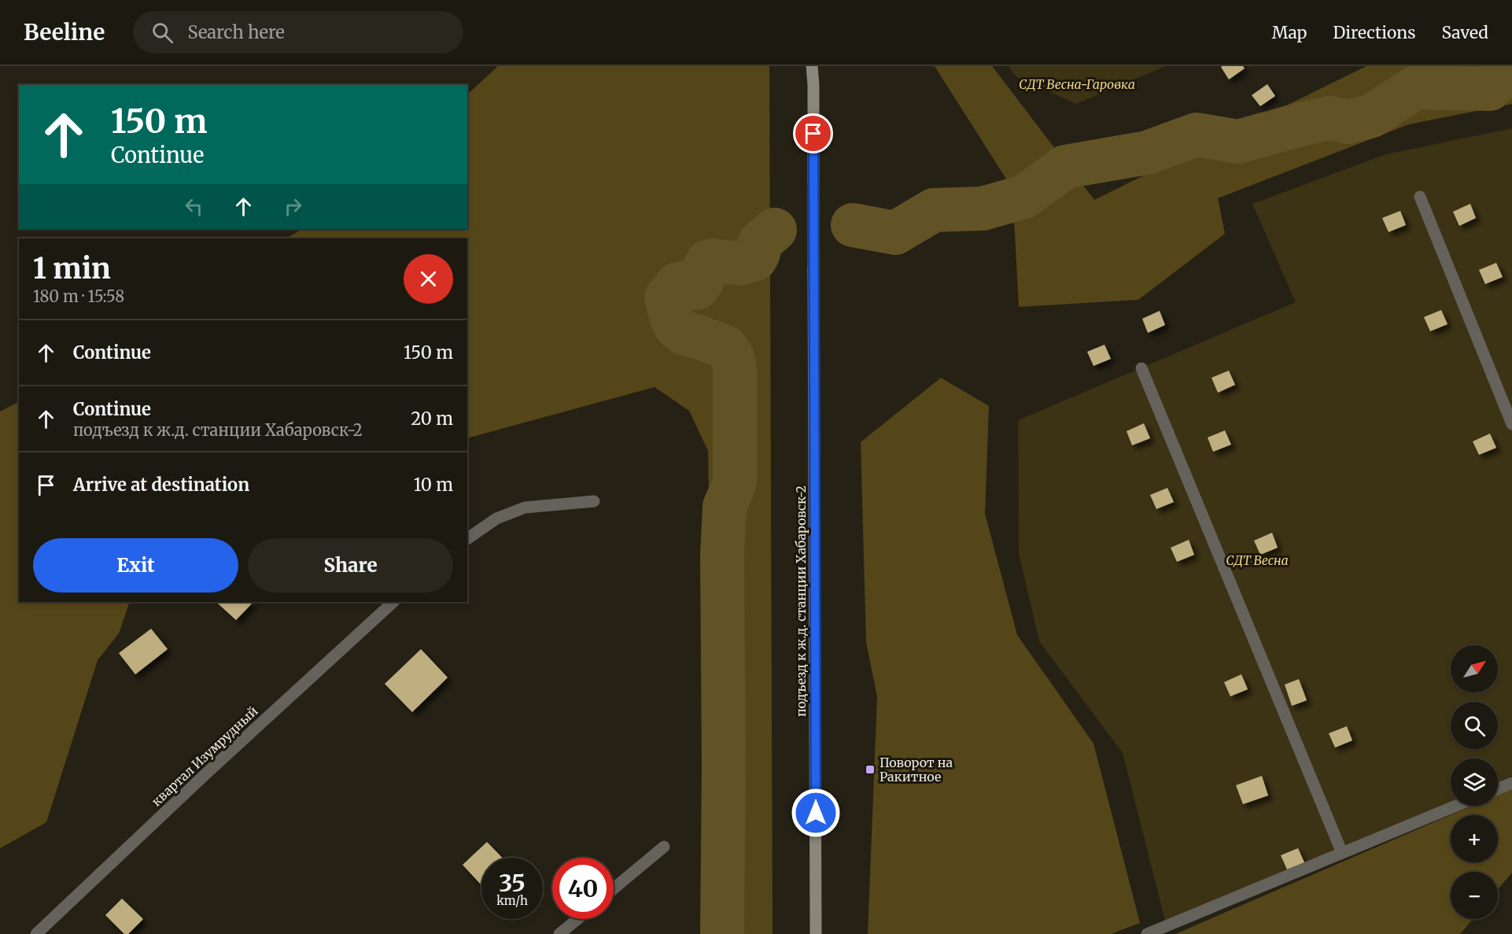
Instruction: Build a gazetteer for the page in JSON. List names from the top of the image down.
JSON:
{
  "streets": {
    "street": ["подъезд к ж.д. станции Хабаровск-2", "квартал Изумрудный"]
  },
  "parks": ["СДТ Весна-Гаровка", "СДТ Весна"],
  "places": {
    "transit": ["Поворот на Ракитное"]
  },
  "north": "top right",
  "page": {
    "header": "Beeline",
    "search": "Search here",
    "nav": ["Map", "Directions", "Saved"],
    "turn": ["150 m", "Continue"],
    "heading": ["1 min", "180 m · 15:58"],
    "list": [
      {
        "name": "Continue",
        "value": "150 m"
      },
      {
        "name": "Continue",
        "note": "подъезд к ж.д. станции Хабаровск-2",
        "value": "20 m"
      },
      {
        "name": "Arrive at destination",
        "value": "10 m"
      }
    ],
    "buttons": ["Exit", "Share"],
    "map_buttons": ["+", "−"],
    "speed": "35 km/h",
    "limit": "40"
  }
}
